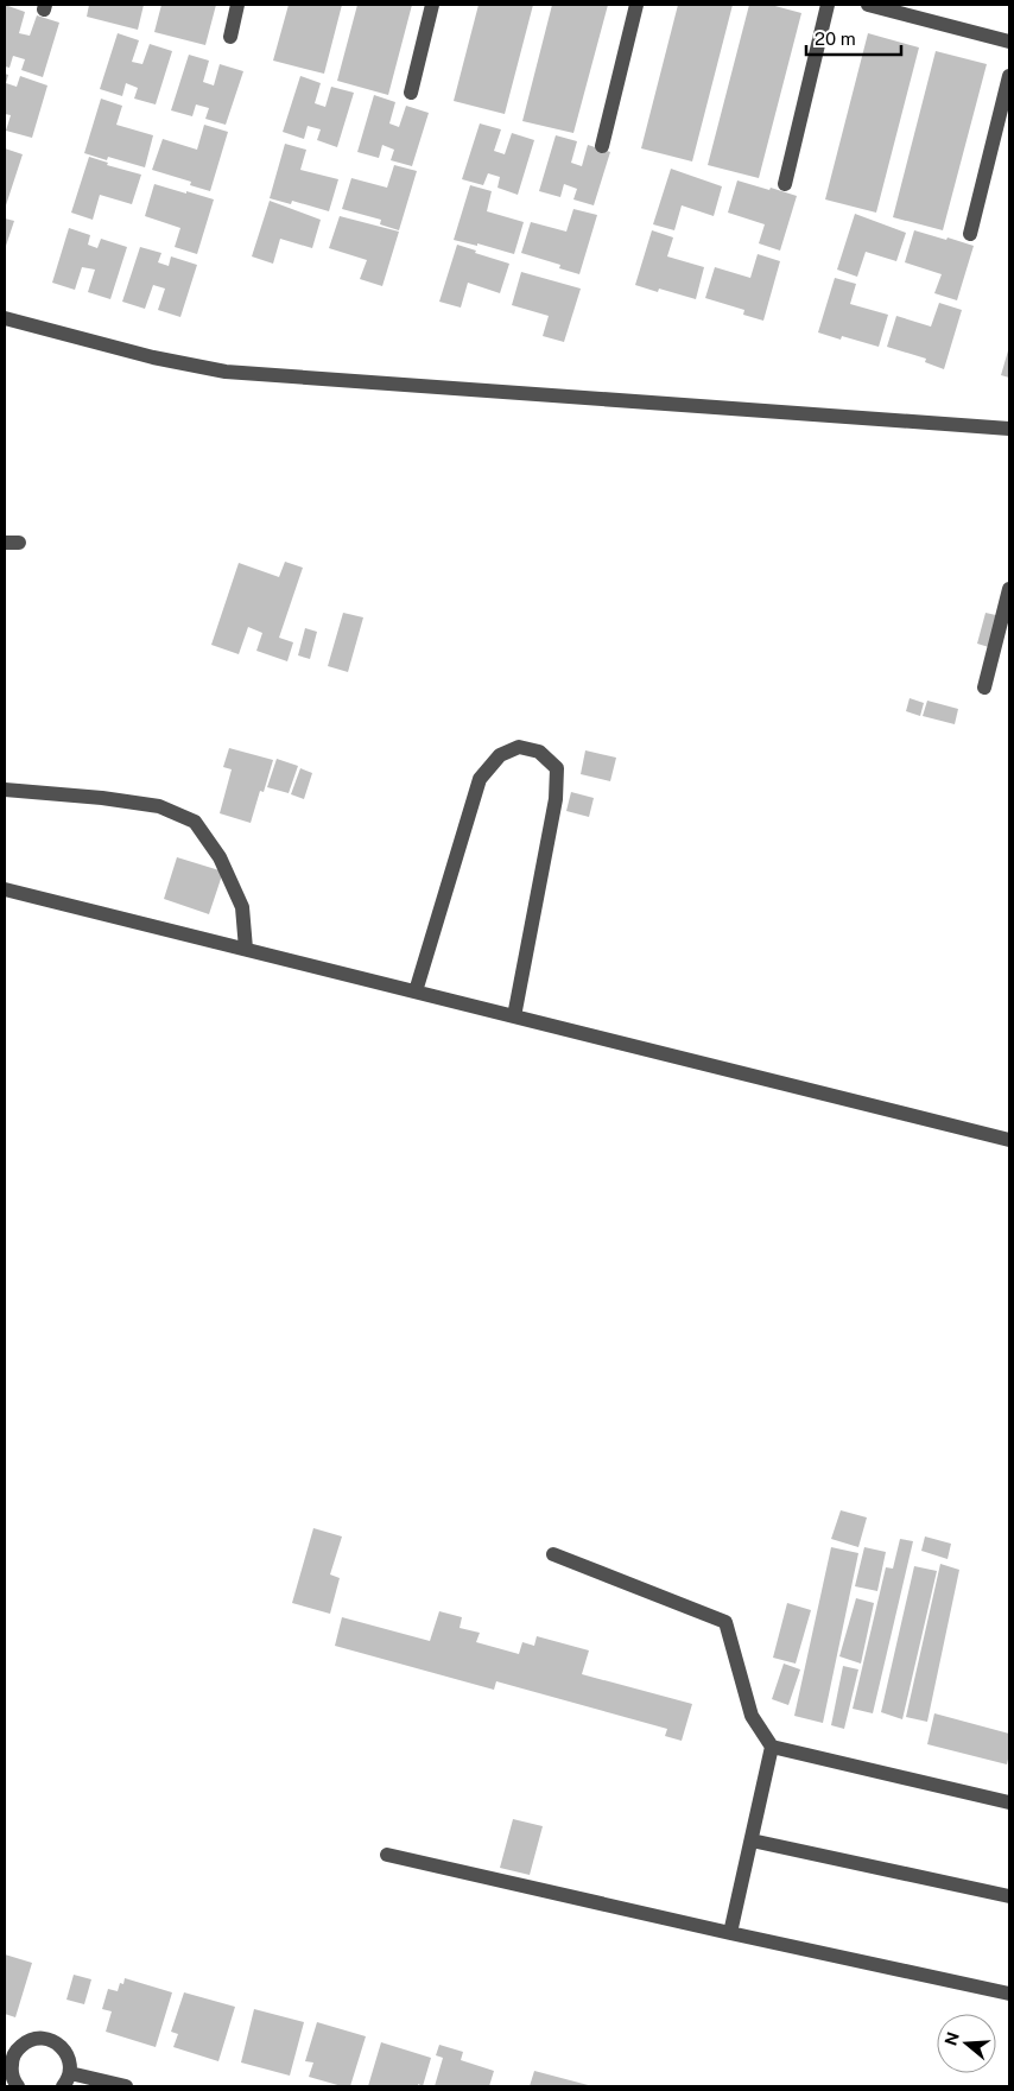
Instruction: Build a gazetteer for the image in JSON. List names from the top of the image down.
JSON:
{
  "scale_bar": "20 m",
  "north": "left"
}
